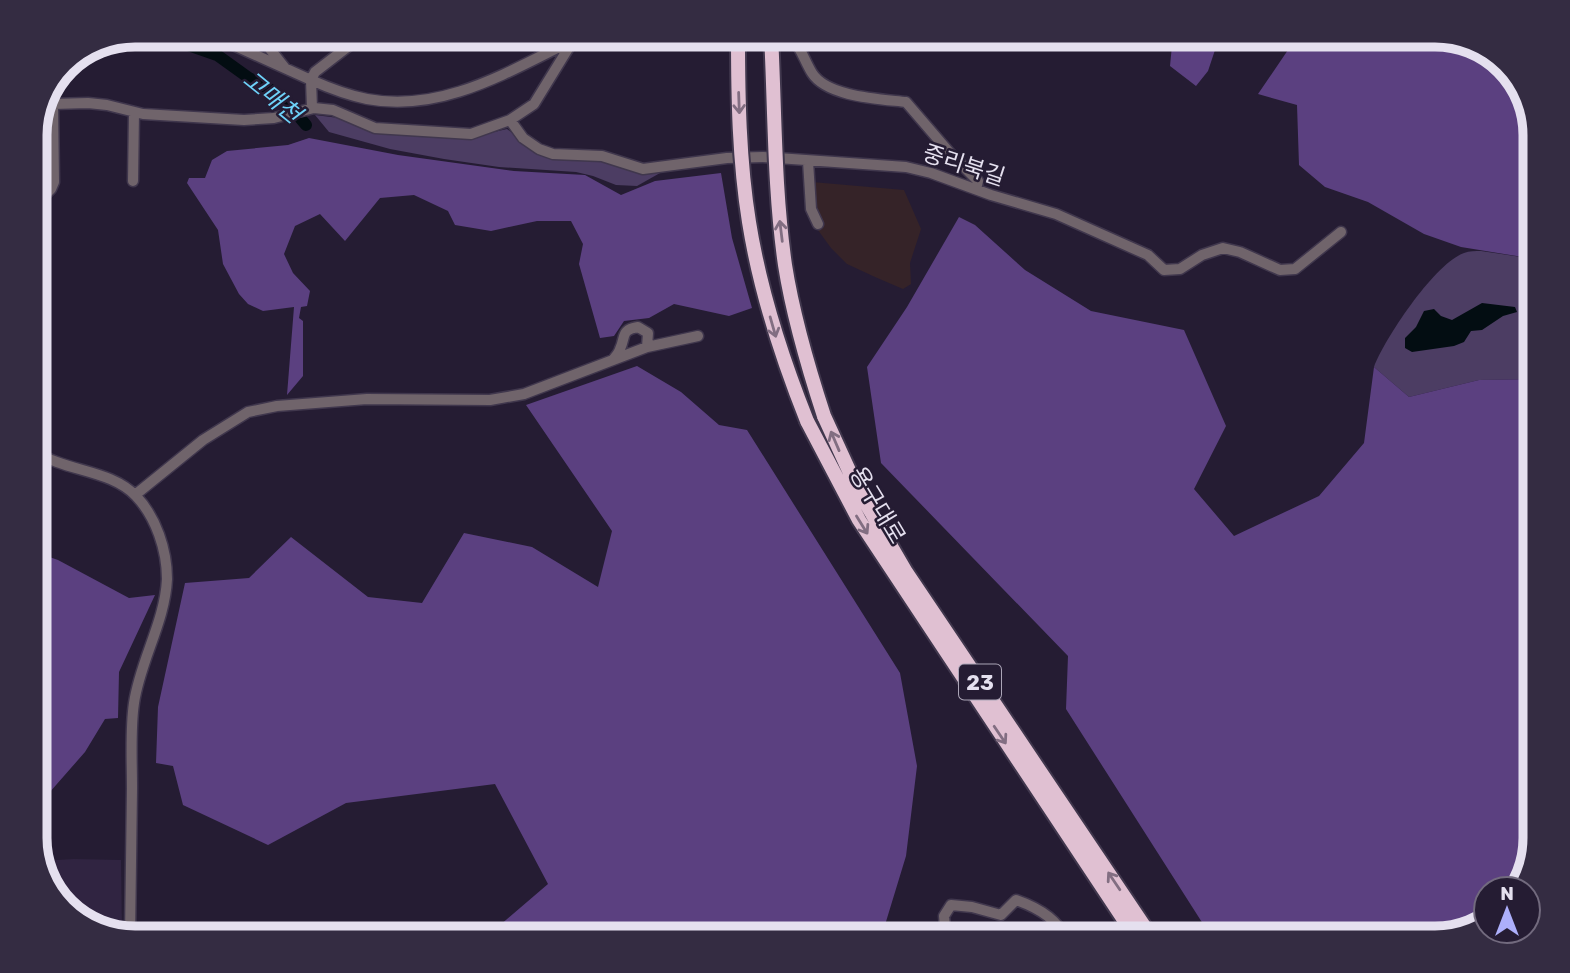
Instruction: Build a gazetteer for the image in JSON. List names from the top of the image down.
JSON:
{
  "streets": {
    "highway": ["용구대로", "23"],
    "street": ["중리북길"]
  },
  "water": ["고매천"],
  "north": "top"
}
